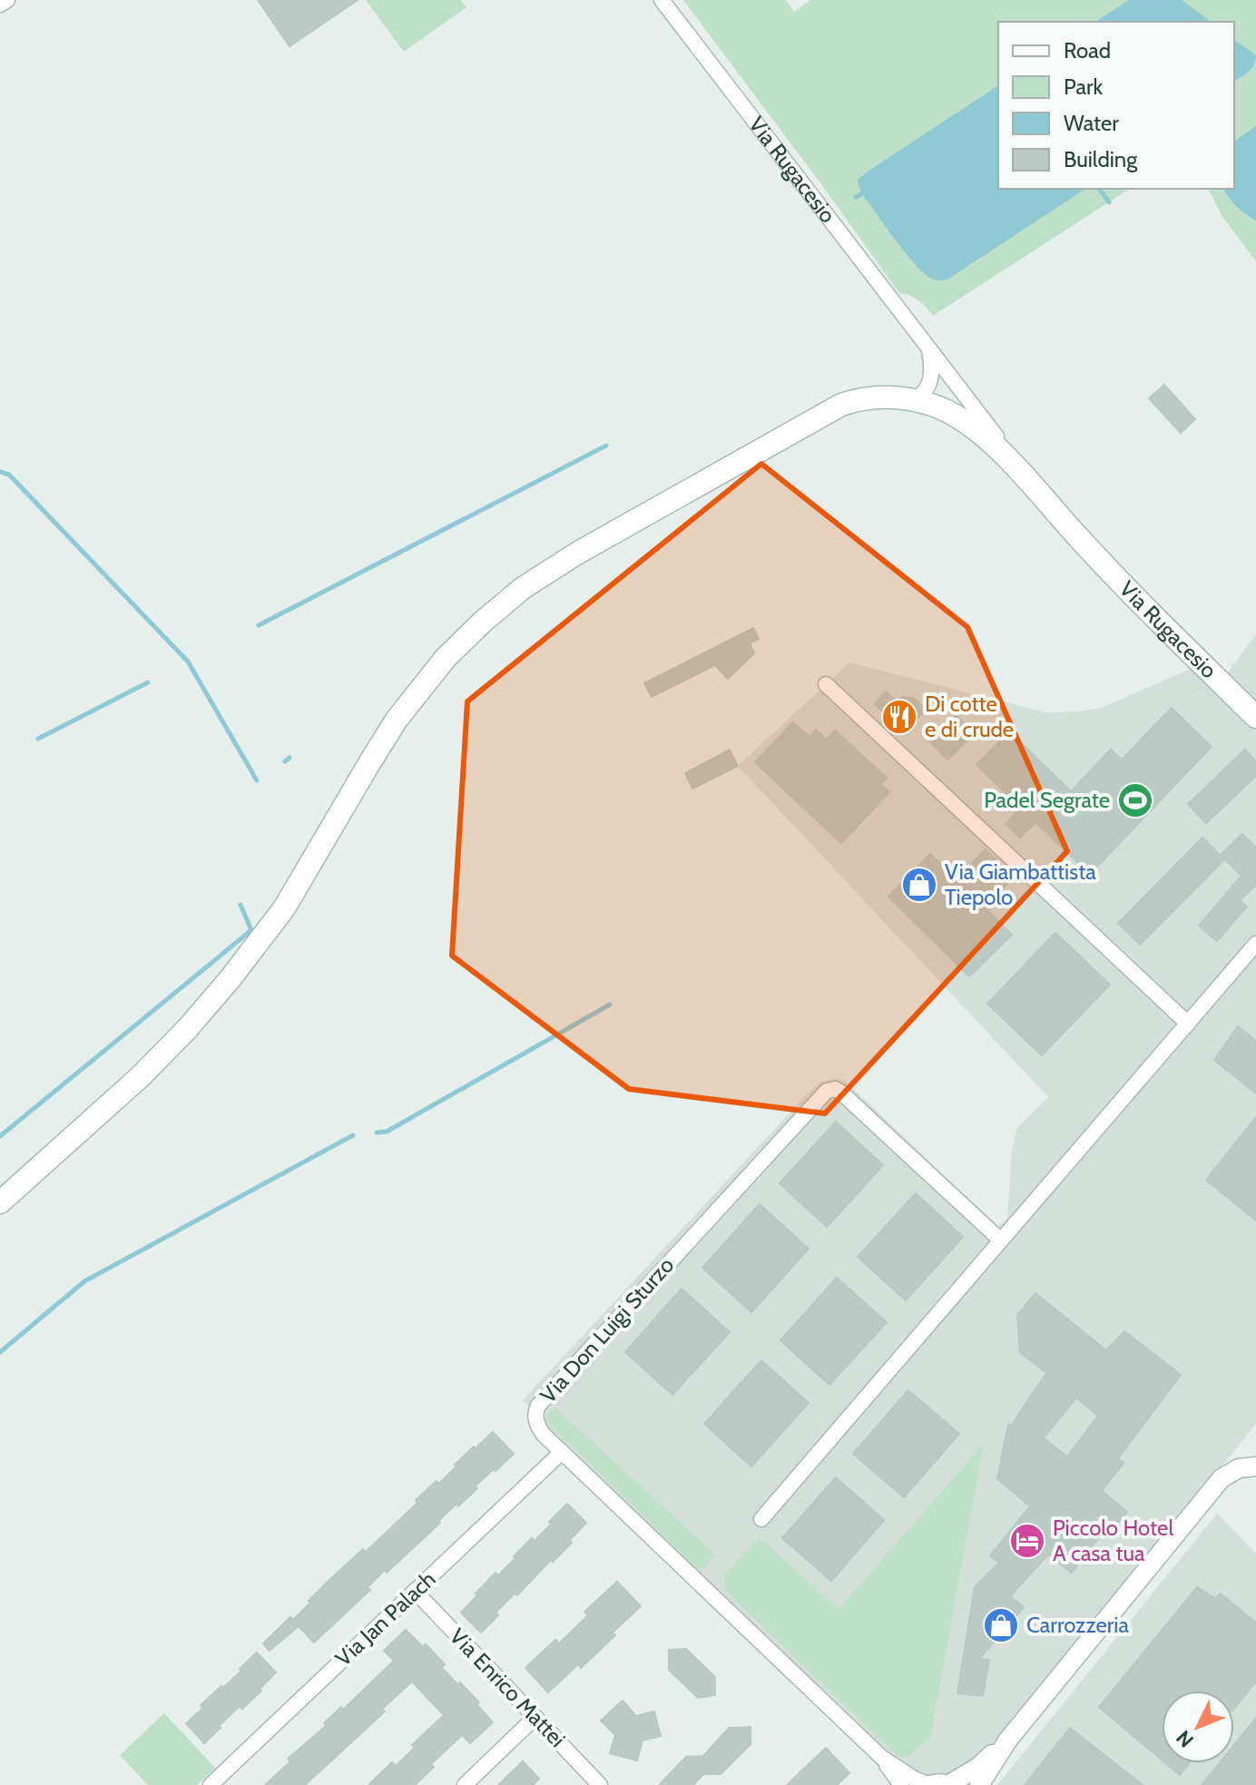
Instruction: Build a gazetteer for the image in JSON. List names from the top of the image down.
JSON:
{
  "streets": {
    "main road": ["Via Rugacesio"],
    "street": ["Via Don Luigi Sturzo", "Via Jan Palach", "Via Enrico Mattei"]
  },
  "crossings": [
    ["Via Don Luigi Sturzo", "Via Jan Palach"],
    ["Via Jan Palach", "Via Enrico Mattei"]
  ],
  "places": {
    "restaurant": ["Di cotte e di crude"],
    "sports": ["Padel Segrate"],
    "shop": ["Via Giambattista Tiepolo", "Carrozzeria"],
    "hotel": ["Piccolo Hotel A casa tua"]
  },
  "legend": [
    "Road",
    "Park",
    "Water",
    "Building"
  ],
  "north": "bottom left"
}
